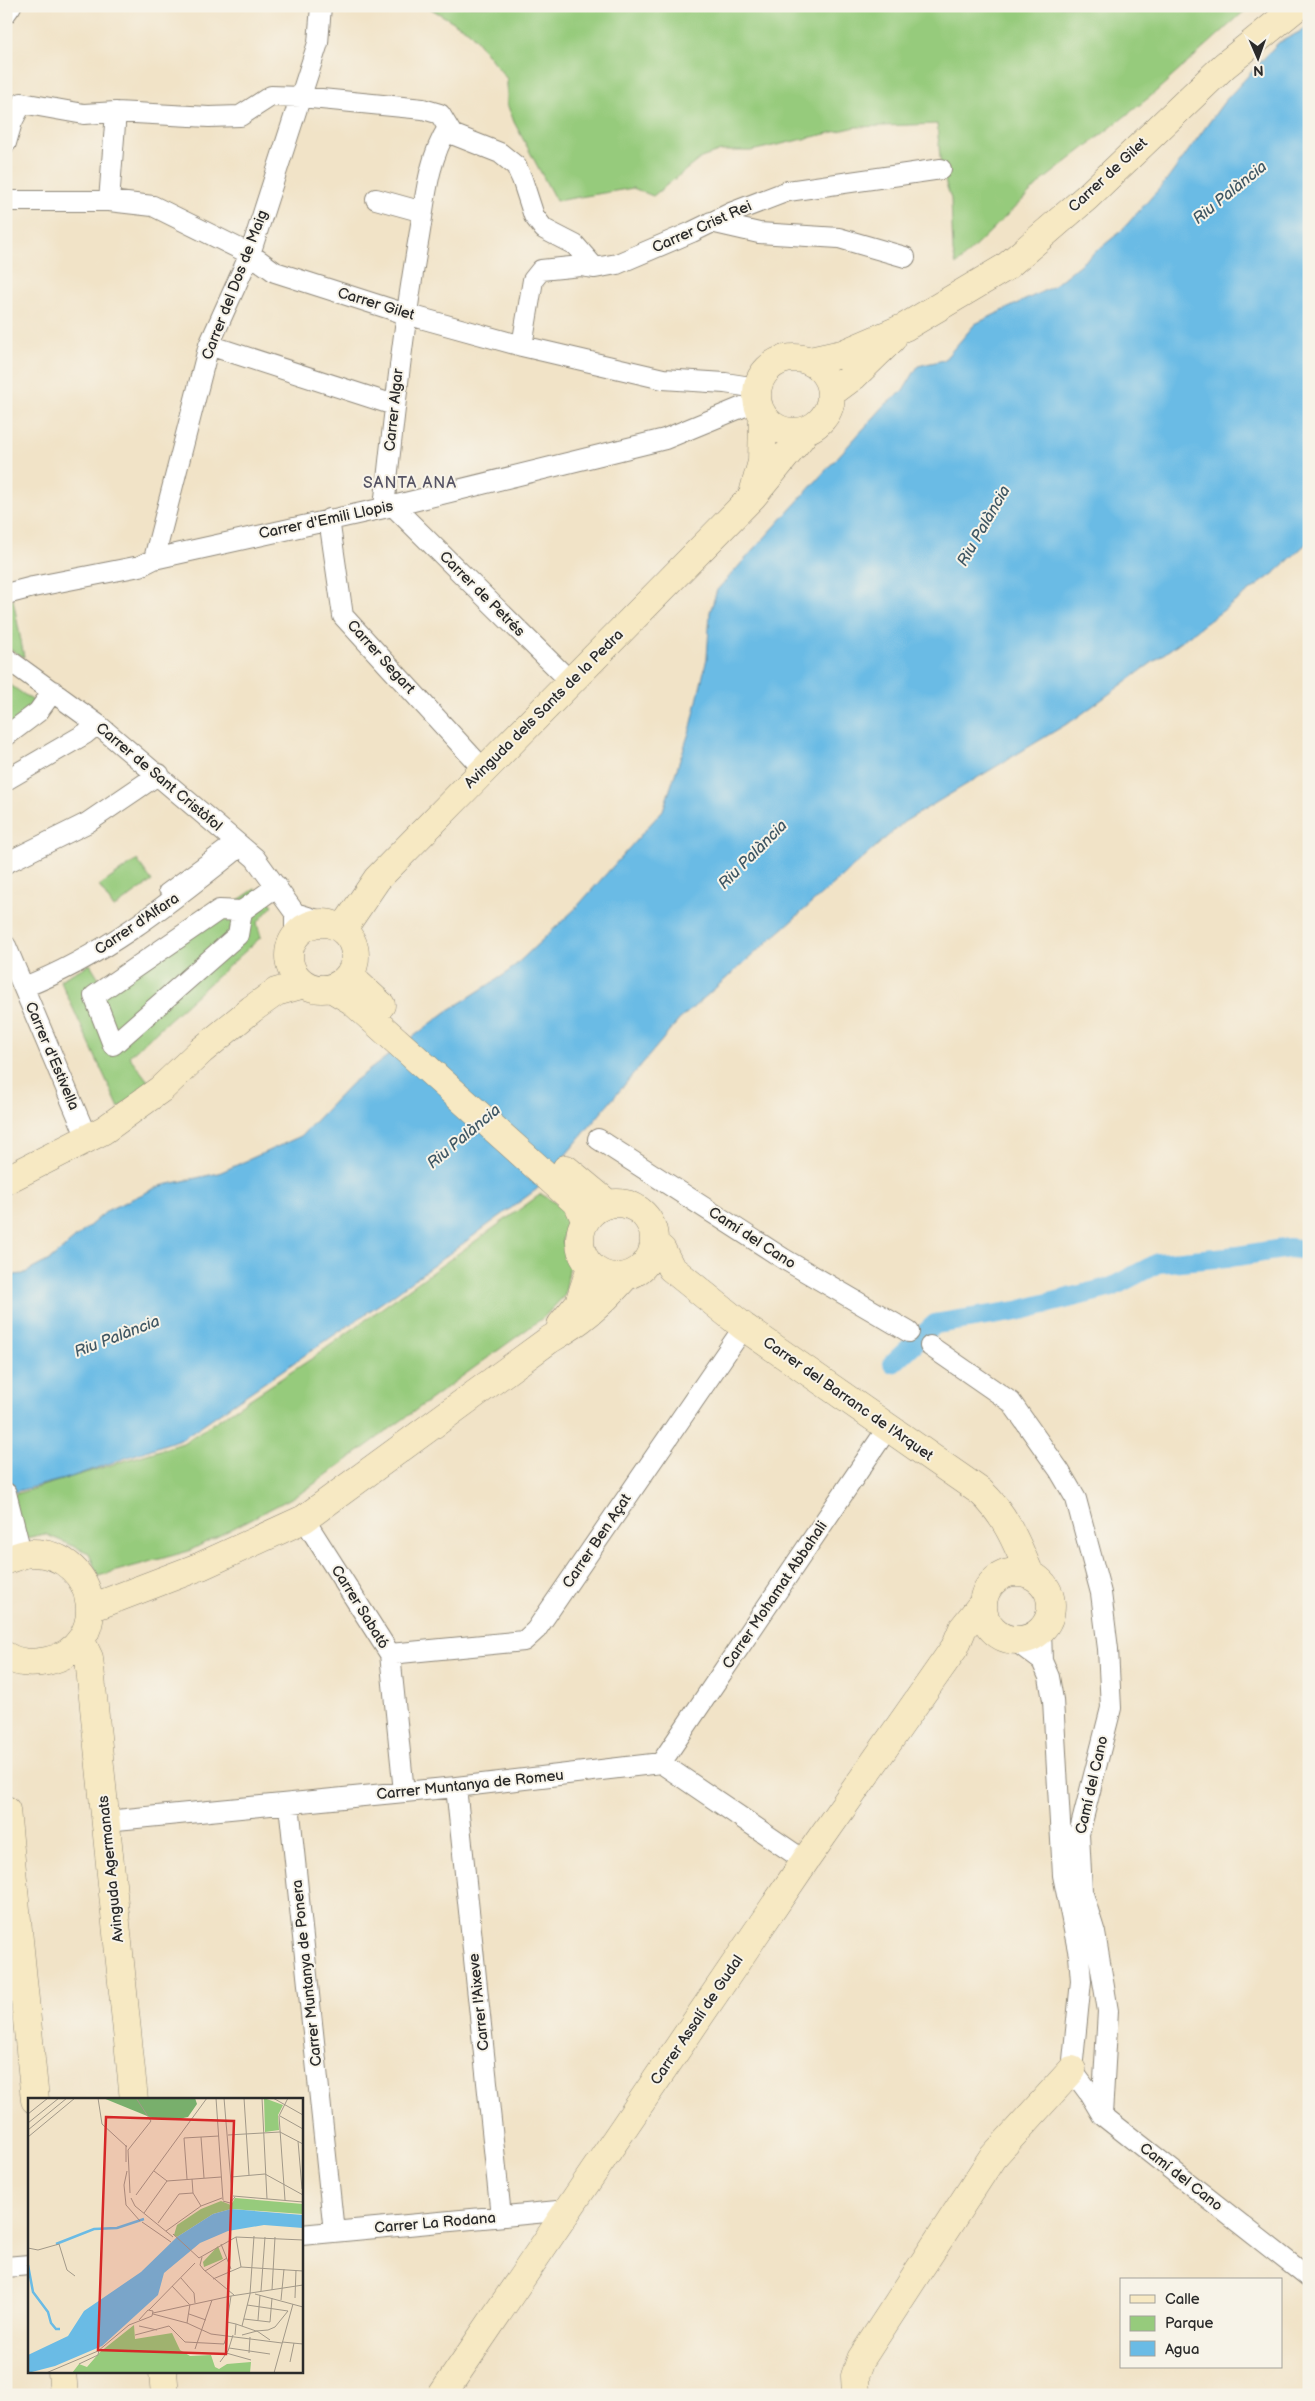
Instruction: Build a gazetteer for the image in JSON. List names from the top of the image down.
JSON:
{
  "streets": {
    "street": [
      "Carrer de Gilet",
      "Carrer Crist Rei",
      "Carrer del Dos de Maig",
      "Carrer Gilet",
      "Carrer Algar",
      "Carrer d'Emili Llopis",
      "Carrer de Petrés",
      "Carrer Segart",
      "Avinguda dels Sants de la Pedra",
      "Carrer de Sant Cristòfol",
      "Carrer d'Alfara",
      "Carrer d'Estivella",
      "Camí del Cano",
      "Carrer del Barranc de l'Arquet",
      "Carrer Ben Açat",
      "Carrer Mohamat Abbahali",
      "Carrer Sabató",
      "Carrer Muntanya de Romeu",
      "Avinguda Agermanats",
      "Carrer Muntanya de Ponera",
      "Carrer l'Aixeve",
      "Carrer Assalí de Gudal",
      "Carrer La Rodana"
    ]
  },
  "crossings": [
    ["Carrer de Gilet", "Carrer Gilet"],
    ["Carrer de Gilet", "Carrer d'Emili Llopis"],
    ["Carrer de Gilet", "Avinguda dels Sants de la Pedra"],
    ["Carrer Crist Rei", "Carrer Gilet"],
    ["Carrer del Dos de Maig", "Carrer Gilet"],
    ["Carrer del Dos de Maig", "Carrer d'Emili Llopis"],
    ["Carrer Gilet", "Carrer Algar"],
    ["Carrer Gilet", "Carrer d'Emili Llopis"],
    ["Carrer Gilet", "Avinguda dels Sants de la Pedra"],
    ["Carrer Algar", "Carrer d'Emili Llopis"],
    ["Carrer Algar", "Carrer de Petrés"],
    ["Carrer d'Emili Llopis", "Carrer de Petrés"],
    ["Carrer d'Emili Llopis", "Carrer Segart"],
    ["Carrer d'Emili Llopis", "Avinguda dels Sants de la Pedra"],
    ["Carrer de Petrés", "Avinguda dels Sants de la Pedra"],
    ["Carrer Segart", "Avinguda dels Sants de la Pedra"],
    ["Avinguda dels Sants de la Pedra", "Carrer de Sant Cristòfol"],
    ["Carrer de Sant Cristòfol", "Carrer d'Alfara"],
    ["Carrer d'Alfara", "Carrer d'Estivella"],
    ["Carrer del Barranc de l'Arquet", "Carrer Ben Açat"],
    ["Carrer del Barranc de l'Arquet", "Carrer Mohamat Abbahali"],
    ["Carrer del Barranc de l'Arquet", "Carrer Assalí de Gudal"],
    ["Carrer Ben Açat", "Carrer Sabató"],
    ["Carrer Mohamat Abbahali", "Carrer Muntanya de Romeu"],
    ["Carrer Sabató", "Carrer Muntanya de Romeu"],
    ["Carrer Muntanya de Romeu", "Avinguda Agermanats"],
    ["Carrer Muntanya de Romeu", "Carrer Muntanya de Ponera"],
    ["Carrer Muntanya de Romeu", "Carrer l'Aixeve"],
    ["Carrer Muntanya de Ponera", "Carrer La Rodana"],
    ["Carrer l'Aixeve", "Carrer La Rodana"],
    ["Carrer Assalí de Gudal", "Carrer La Rodana"]
  ],
  "districts": ["SANTA ANA"],
  "water": ["Riu Palància"],
  "legend": ["Calle", "Parque", "Agua"],
  "north": "bottom"
}
